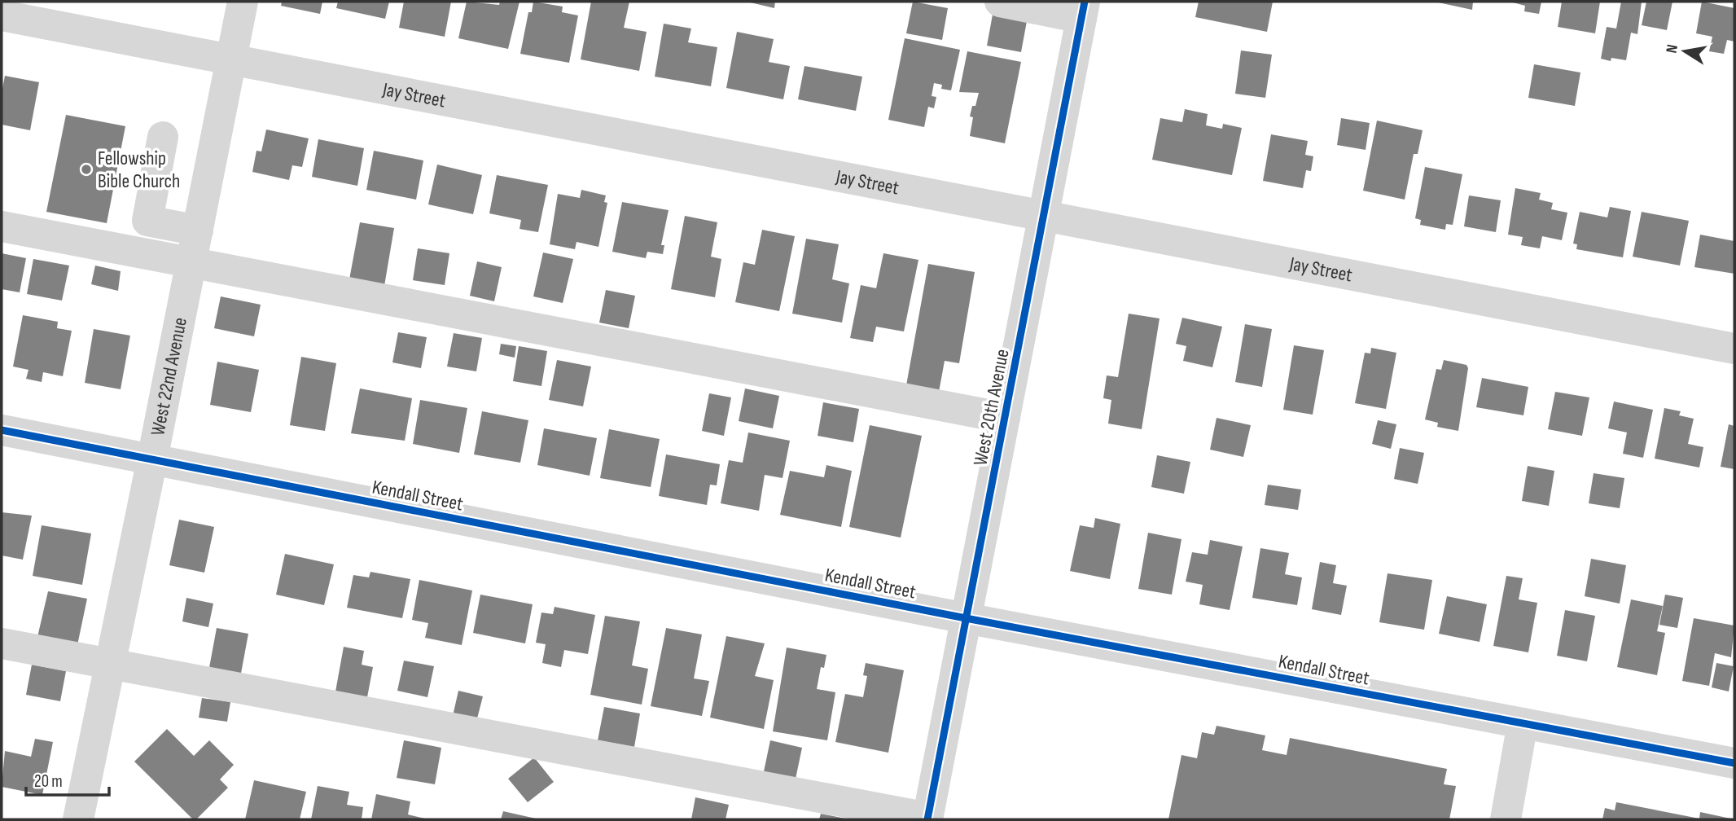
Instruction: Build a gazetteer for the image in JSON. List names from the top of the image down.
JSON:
{
  "streets": {
    "street": [
      "Jay Street",
      "West 22nd Avenue",
      "West 20th Avenue",
      "Kendall Street"
    ]
  },
  "crossings": [
    ["Jay Street", "West 22nd Avenue"],
    ["Jay Street", "West 20th Avenue"],
    ["West 22nd Avenue", "Kendall Street"],
    ["West 20th Avenue", "Kendall Street"]
  ],
  "places": ["Fellowship Bible Church"],
  "scale_bar": "20 m",
  "north": "left"
}
